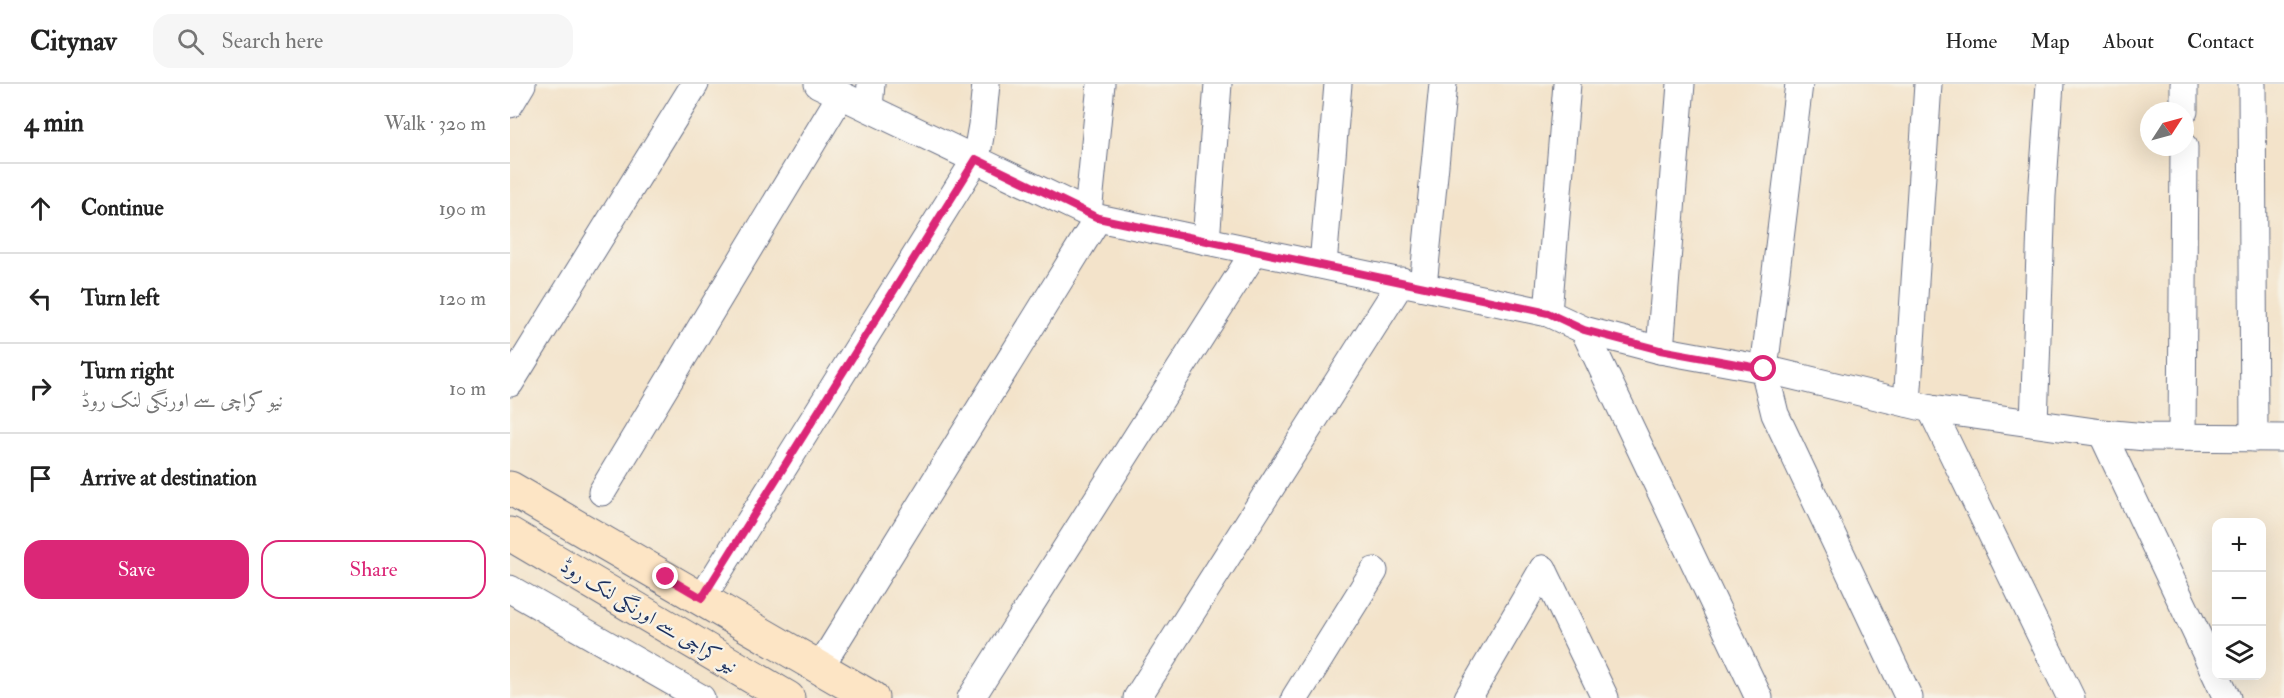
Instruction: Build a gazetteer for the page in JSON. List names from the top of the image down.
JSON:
{
  "streets": {
    "street": ["نیو کراچی سے اورنگی لنک روڈ"]
  },
  "north": "top right",
  "page": {
    "header": "Citynav",
    "search": "Search here",
    "nav": [
      "Home",
      "Map",
      "About",
      "Contact"
    ],
    "heading": ["4 min", "Walk · 320 m"],
    "list": [
      ["Continue", "190 m"],
      ["Turn left", "120 m"],
      ["Turn right", "نیو کراچی سے اورنگی لنک روڈ", "10 m"],
      "Arrive at destination"
    ],
    "map_buttons": ["+", "−"],
    "buttons": ["Save", "Share"]
  }
}
